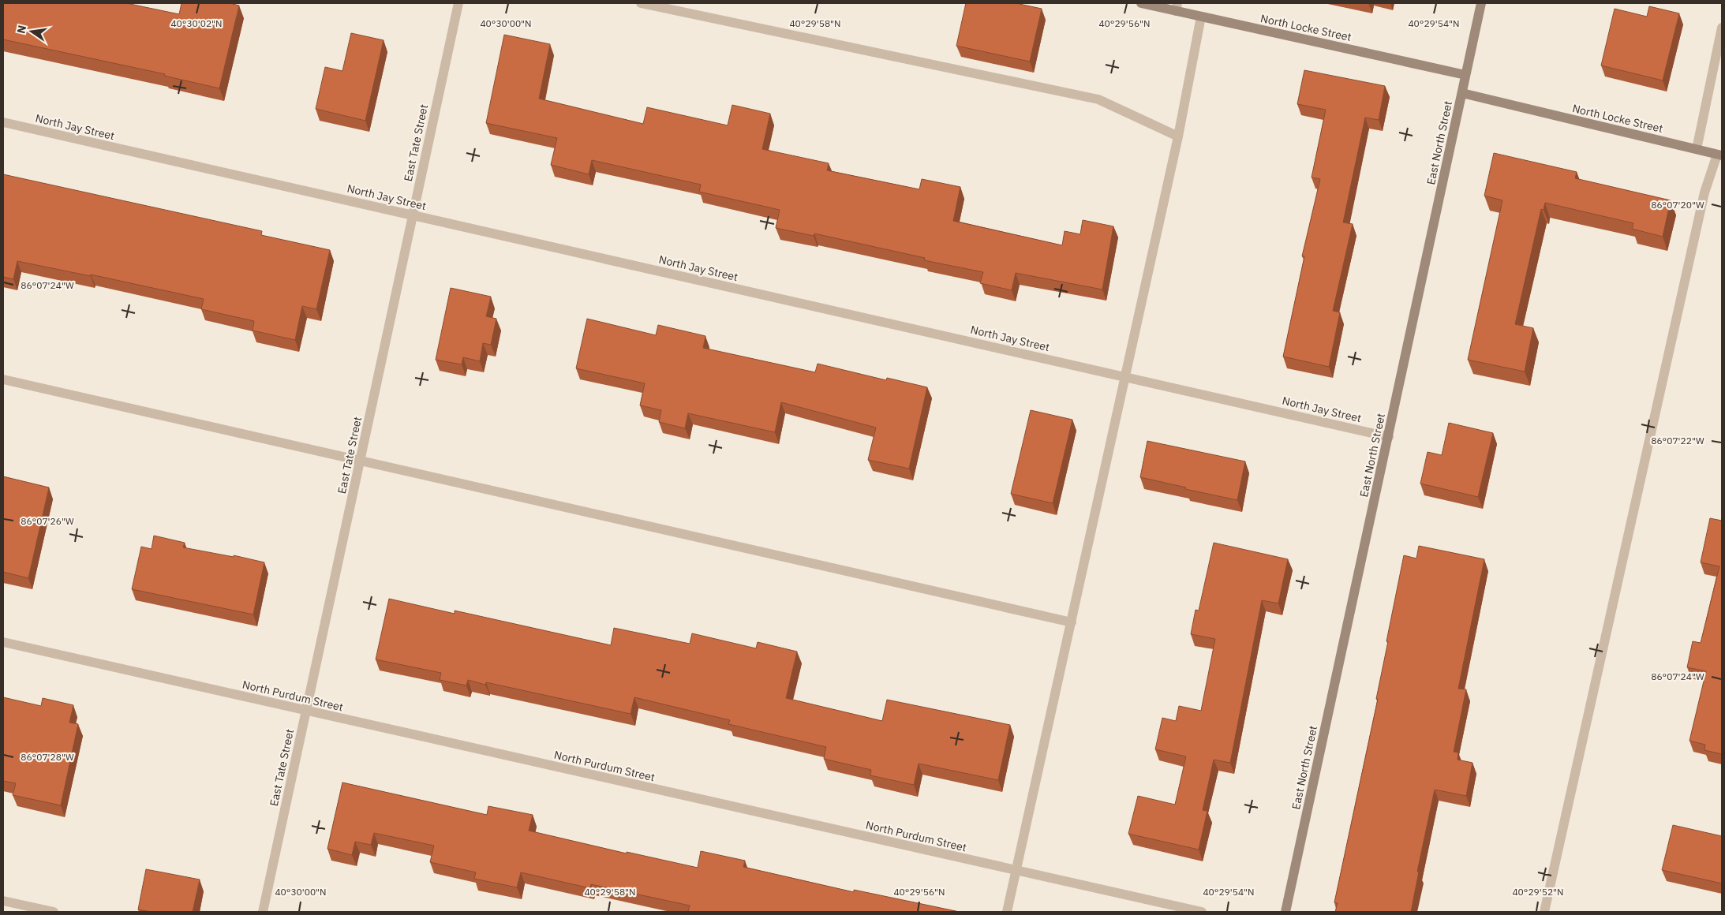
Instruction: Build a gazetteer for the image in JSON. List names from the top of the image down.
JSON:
{
  "streets": {
    "street": [
      "North Locke Street",
      "North Jay Street",
      "East Tate Street",
      "East North Street",
      "North Purdum Street"
    ]
  },
  "crossings": [
    ["North Locke Street", "East North Street"],
    ["North Jay Street", "East Tate Street"],
    ["North Jay Street", "East North Street"],
    ["East Tate Street", "North Purdum Street"]
  ],
  "north": "left",
  "coordinates": [
    "40°30'02\"N",
    "40°30'00\"N",
    "40°29'58\"N",
    "40°29'56\"N",
    "40°29'54\"N",
    "86°07'20\"W",
    "86°07'24\"W",
    "86°07'22\"W",
    "86°07'26\"W",
    "86°07'28\"W",
    "40°29'52\"N"
  ]
}
